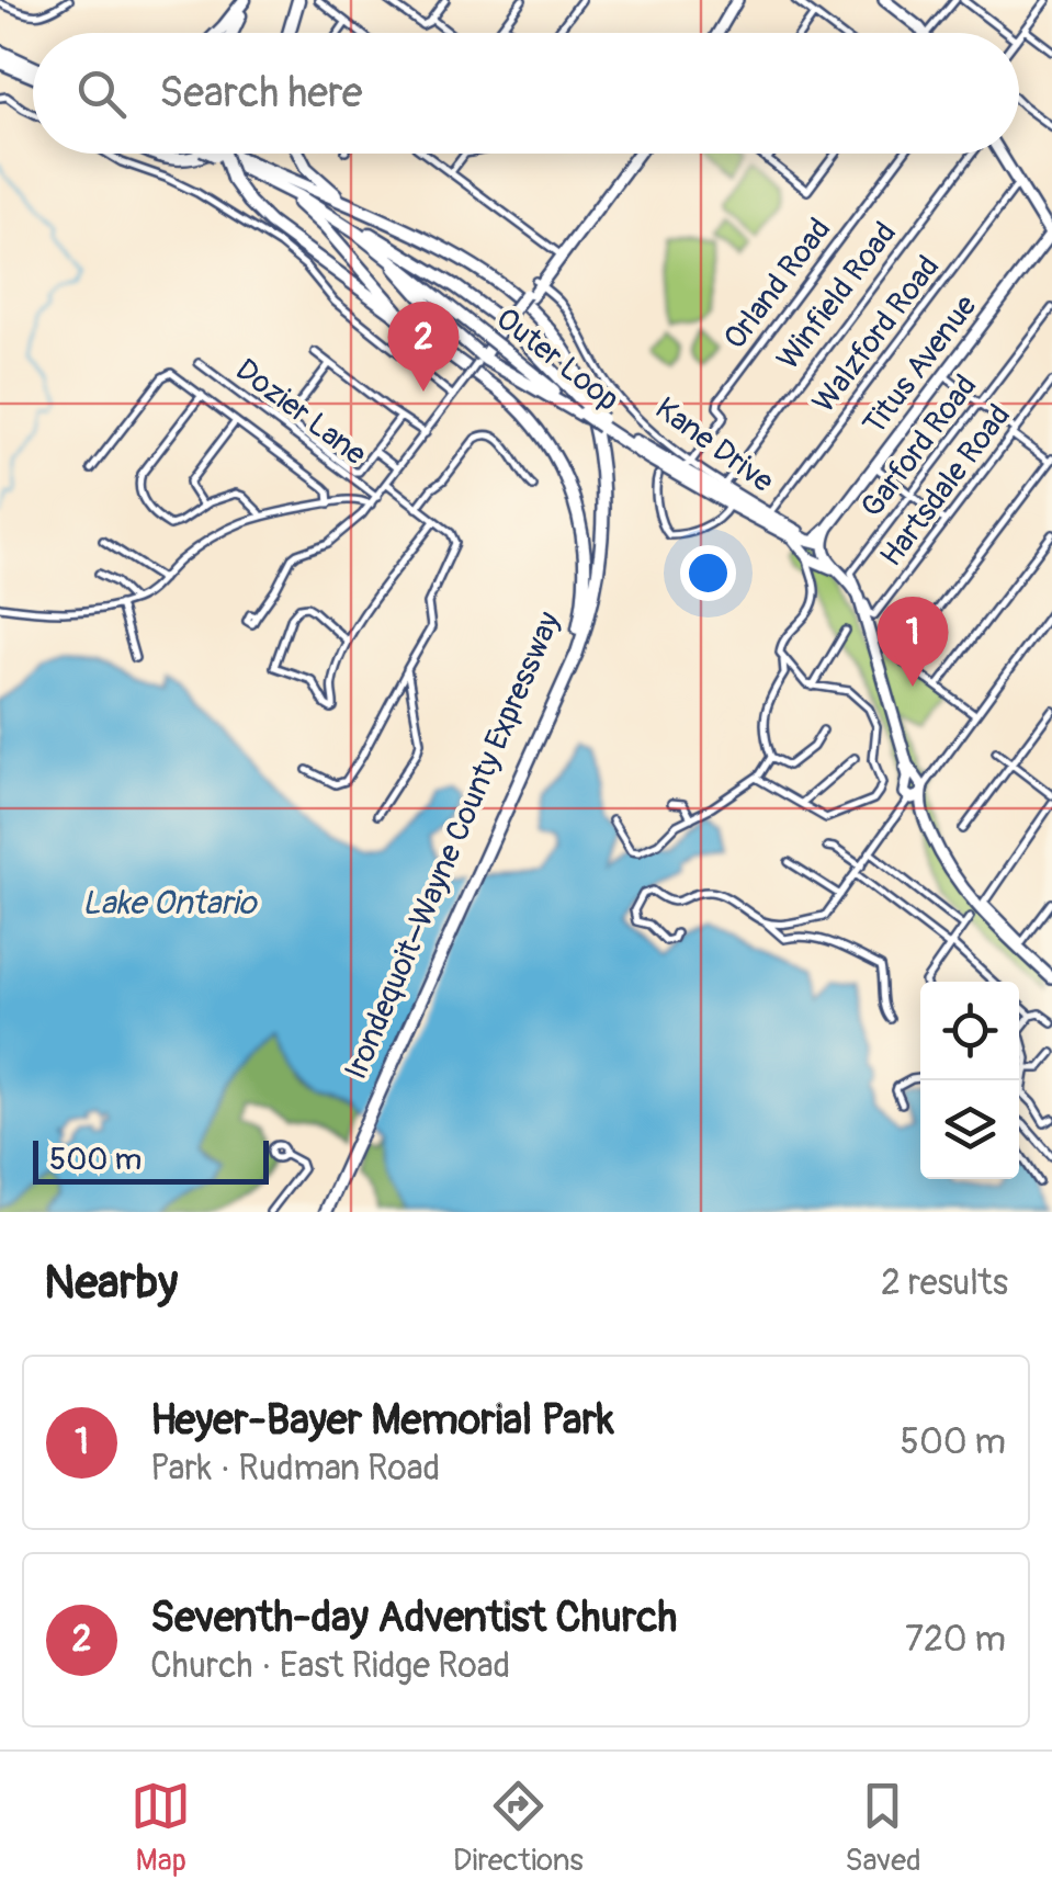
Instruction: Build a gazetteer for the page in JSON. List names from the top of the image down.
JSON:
{
  "streets": {
    "highway": ["Outer Loop", "Irondequoit–Wayne County Expressway"],
    "main road": ["Titus Avenue"],
    "street": [
      "Orland Road",
      "Winfield Road",
      "Walzford Road",
      "Dozier Lane",
      "Kane Drive",
      "Garford Road",
      "Hartsdale Road"
    ]
  },
  "crossings": [
    ["Orland Road", "Outer Loop"],
    ["Orland Road", "Kane Drive"],
    ["Winfield Road", "Kane Drive"],
    ["Walzford Road", "Kane Drive"],
    ["Outer Loop", "Titus Avenue"],
    ["Outer Loop", "Kane Drive"],
    ["Garford Road", "Hartsdale Road"]
  ],
  "water": ["Lake Ontario"],
  "scale_bar": "500 m",
  "page": {
    "search": "Search here",
    "pins": ["2", "1"],
    "scale": "500 m",
    "heading": ["Nearby", "2 results"],
    "list": [
      {
        "mark": "1",
        "name": "Heyer-Bayer Memorial Park",
        "note": "Park · Rudman Road",
        "value": "500 m"
      },
      {
        "mark": "2",
        "name": "Seventh-day Adventist Church",
        "note": "Church · East Ridge Road",
        "value": "720 m"
      }
    ],
    "nav": ["Map", "Directions", "Saved"]
  }
}
